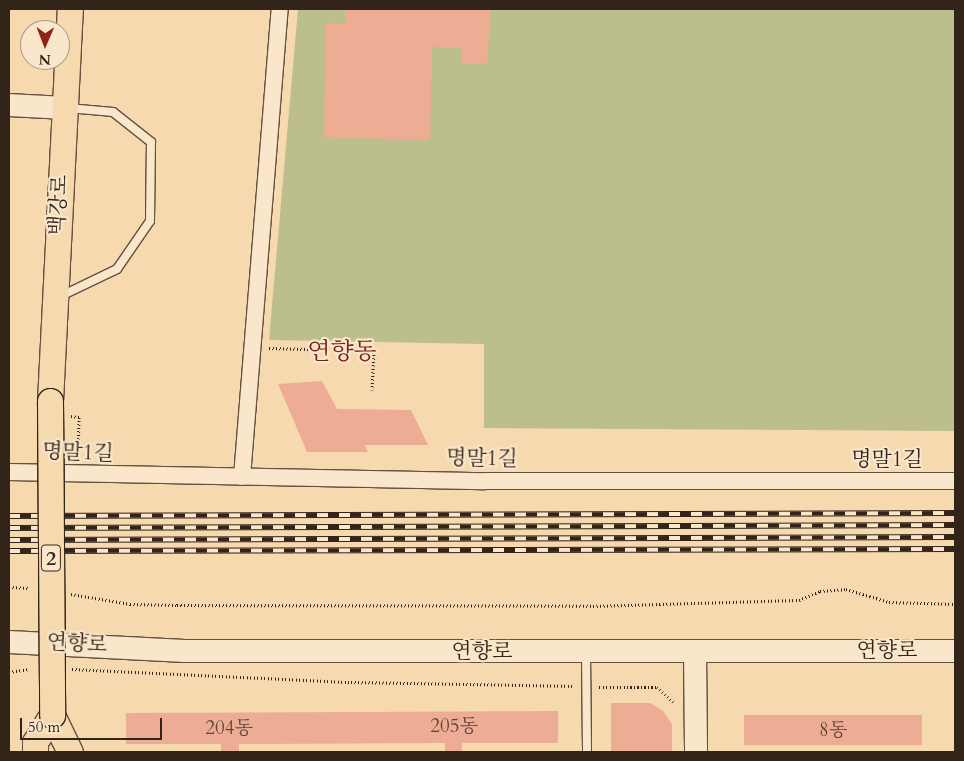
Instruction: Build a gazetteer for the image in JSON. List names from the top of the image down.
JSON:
{
  "streets": {
    "main road": ["백강로", "2", "연향로"],
    "street": ["명말1길"]
  },
  "crossings": [
    ["백강로", "2"]
  ],
  "districts": ["연향동"],
  "house_numbers": ["205동", "204동", "8동"],
  "scale_bar": "50 m",
  "north": "bottom"
}
